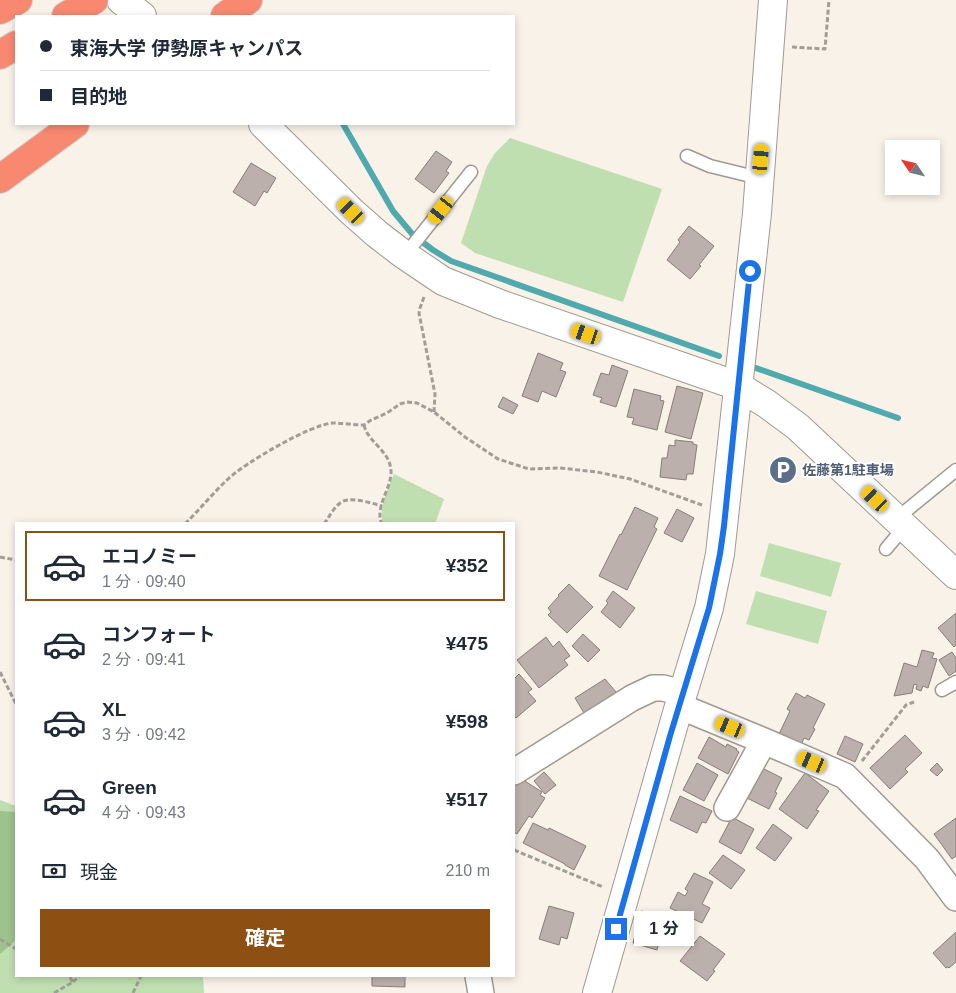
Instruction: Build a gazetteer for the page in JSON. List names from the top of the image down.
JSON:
{
  "places": {
    "parking": ["佐藤第1駐車場"]
  },
  "north": "top left",
  "page": {
    "banner": ["東海大学 伊勢原キャンパス", "目的地"],
    "list": [
      {
        "name": "エコノミー",
        "note": "1 分 · 09:40",
        "value": "¥352"
      },
      {
        "name": "コンフォート",
        "note": "2 分 · 09:41",
        "value": "¥475"
      },
      {
        "name": "XL",
        "note": "3 分 · 09:42",
        "value": "¥598"
      },
      {
        "name": "Green",
        "note": "4 分 · 09:43",
        "value": "¥517"
      }
    ],
    "pay": ["現金", "210 m"],
    "buttons": "確定",
    "bubble": "1 分"
  }
}
